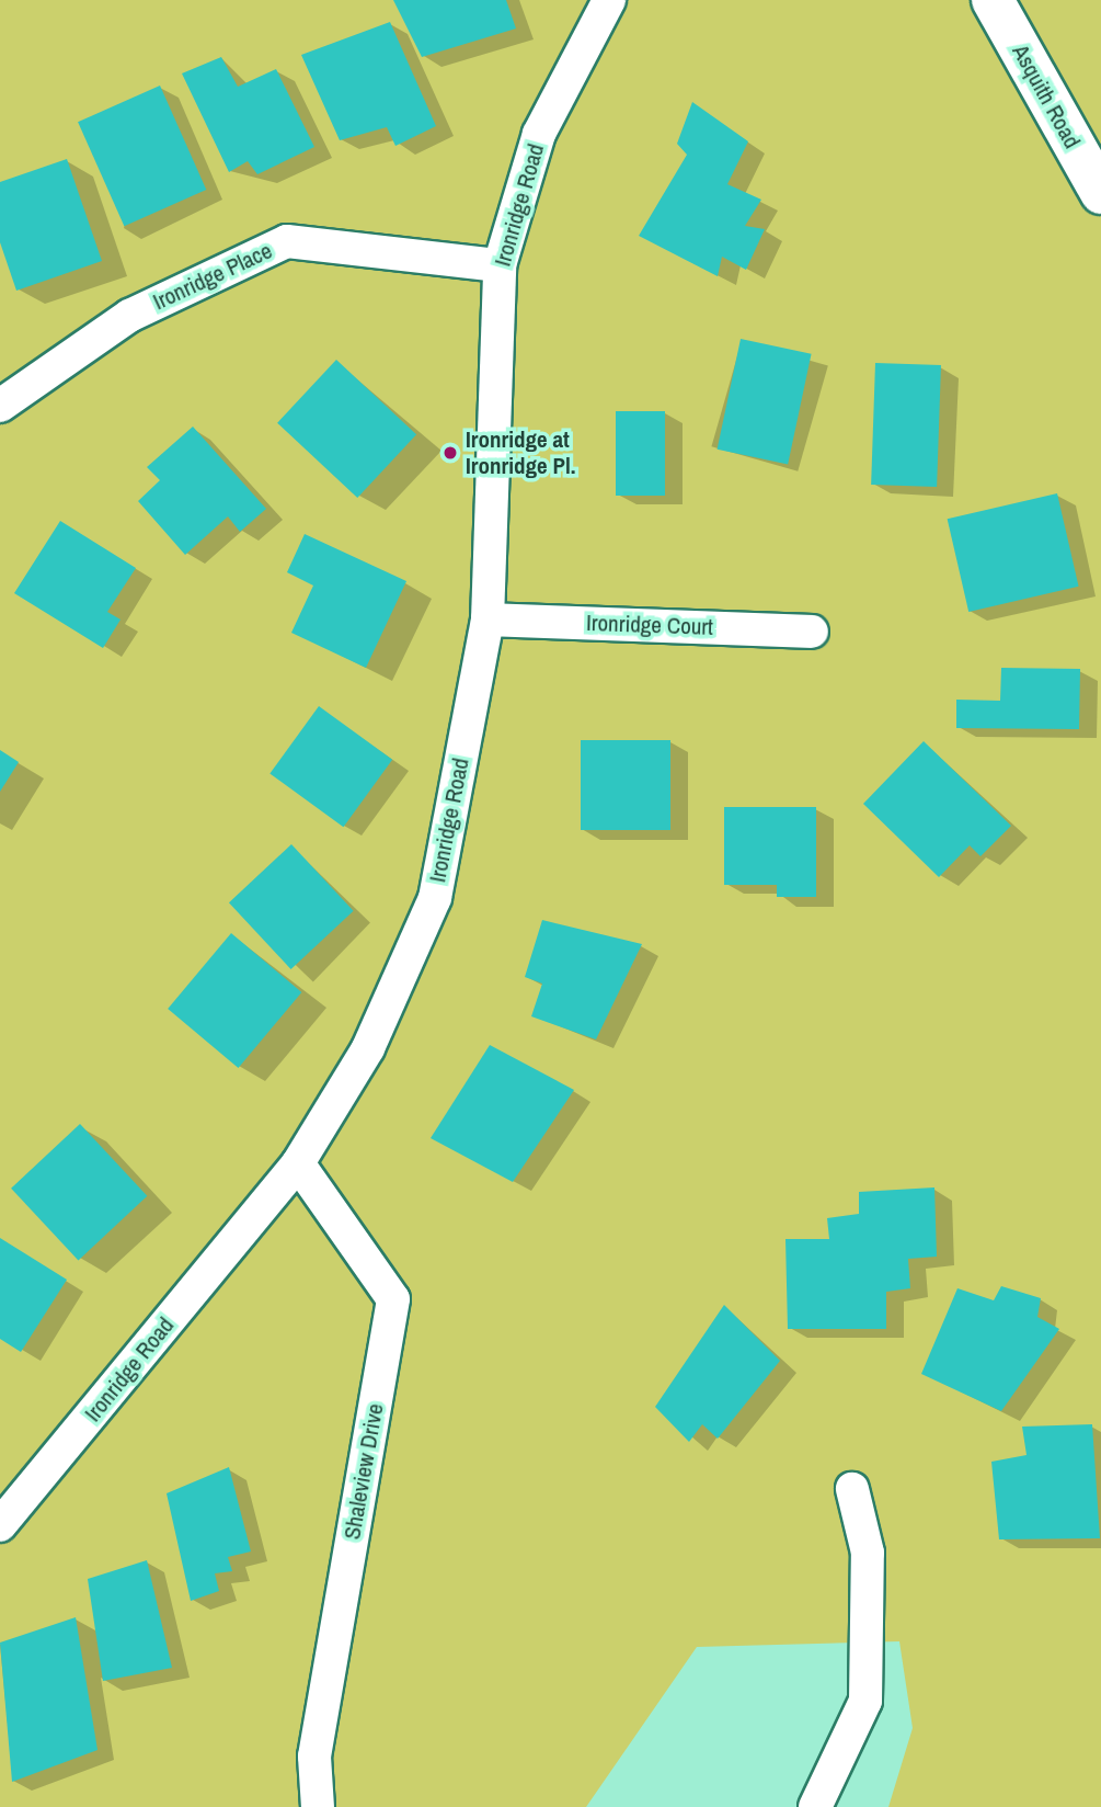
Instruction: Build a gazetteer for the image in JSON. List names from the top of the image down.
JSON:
{
  "streets": {
    "street": [
      "Asquith Road",
      "Ironridge Road",
      "Ironridge Place",
      "Ironridge Court",
      "Shaleview Drive"
    ]
  },
  "crossings": [
    ["Ironridge Road", "Ironridge Place"],
    ["Ironridge Road", "Ironridge Court"],
    ["Ironridge Road", "Shaleview Drive"]
  ],
  "places": ["Ironridge at Ironridge Pl."]
}
